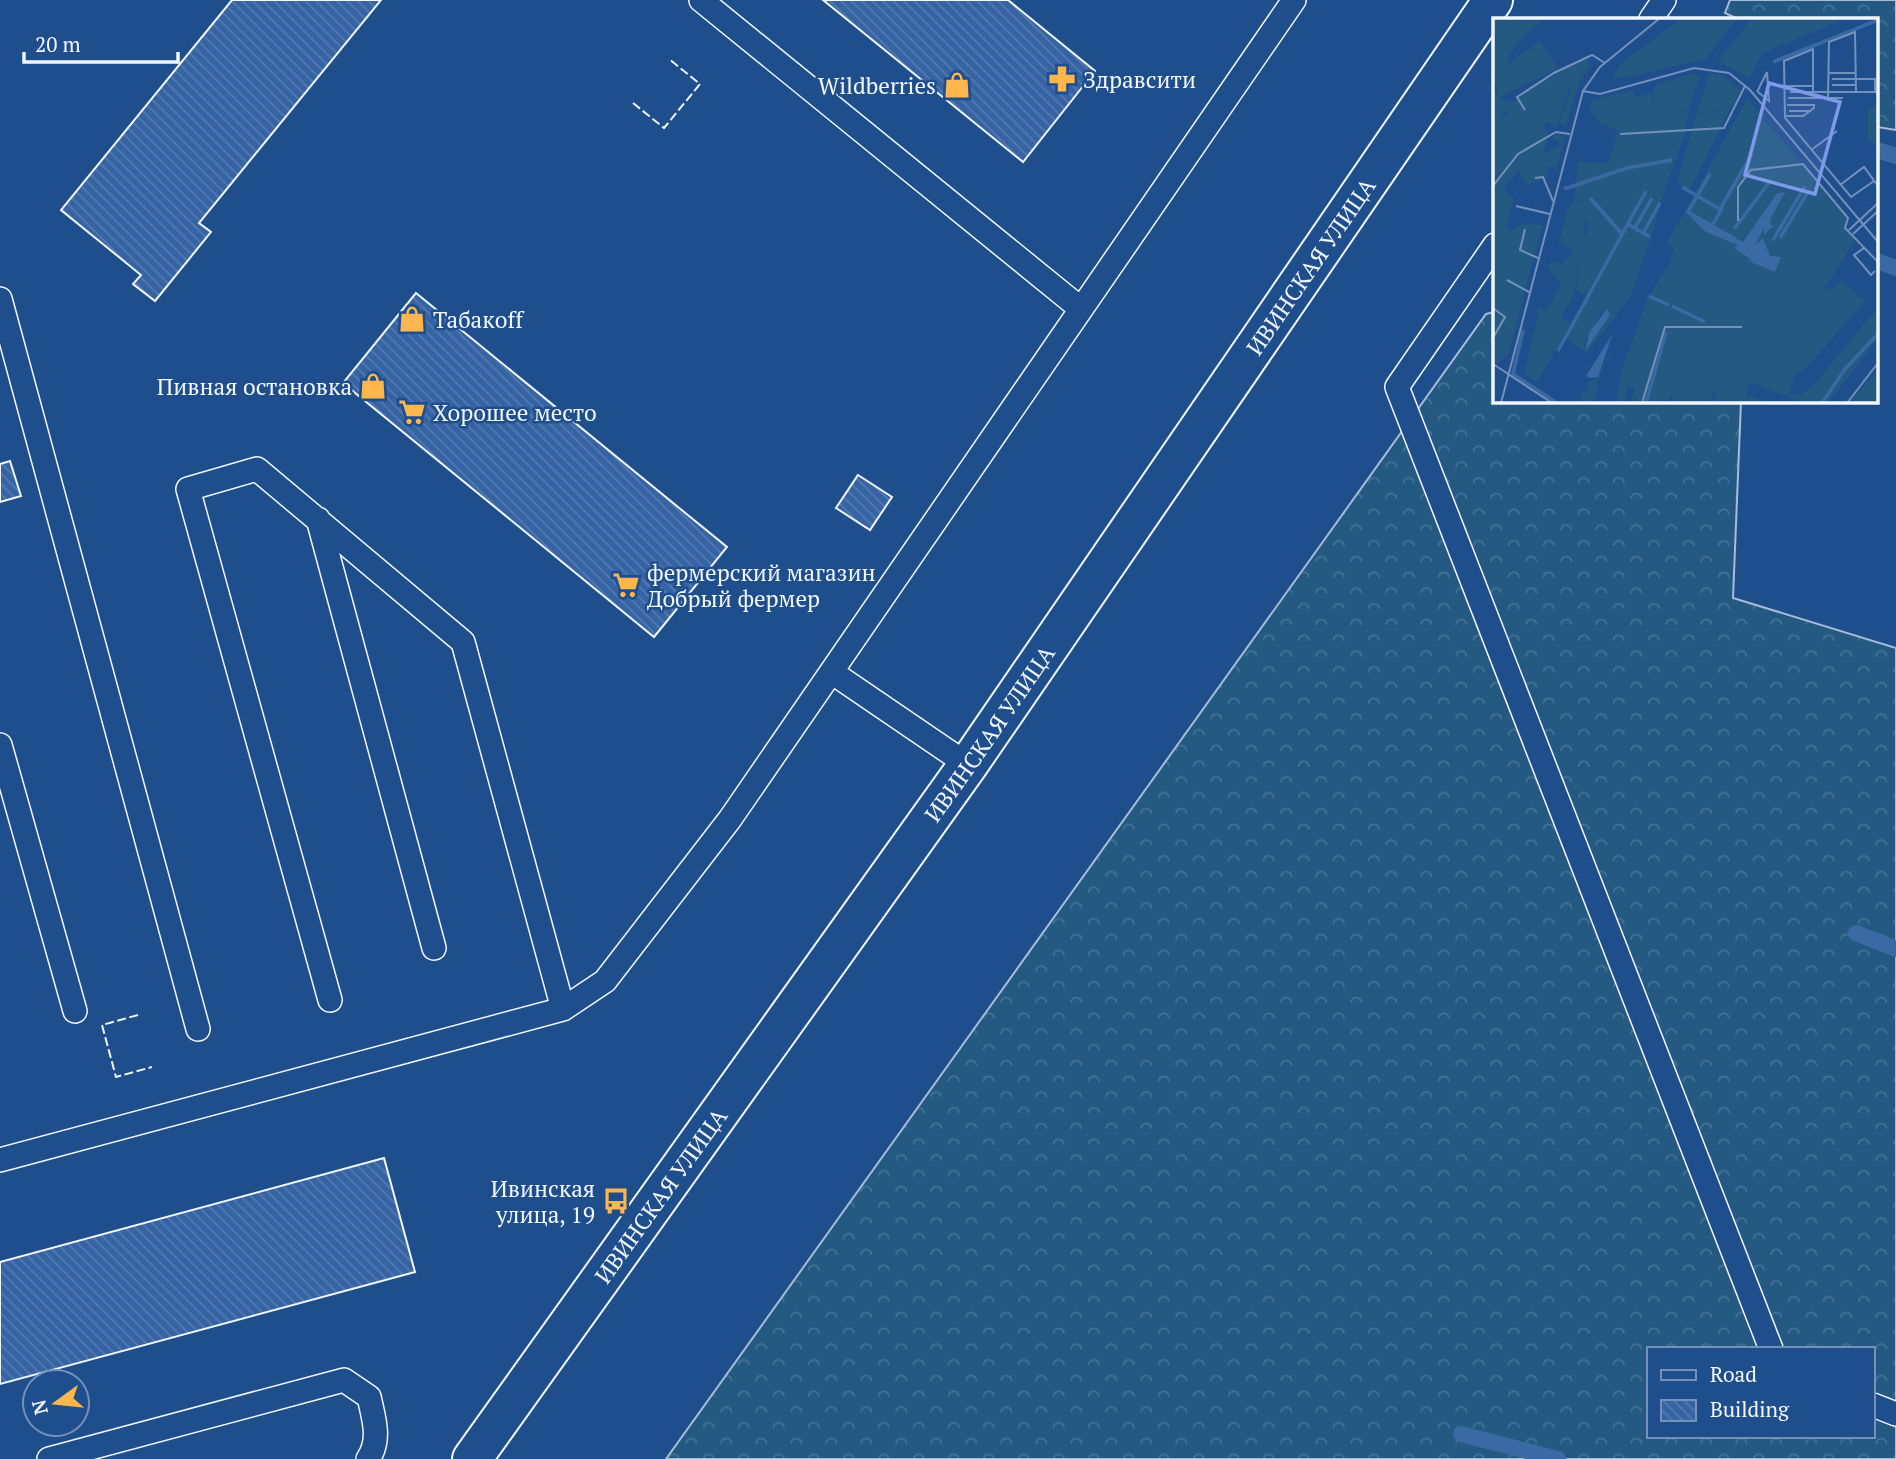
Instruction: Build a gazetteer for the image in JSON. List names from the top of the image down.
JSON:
{
  "streets": {
    "street": ["ИВИНСКАЯ УЛИЦА"]
  },
  "places": {
    "pharmacy": ["Здравсити"],
    "shop": ["Wildberries", "Табакoff", "Пивная остановка"],
    "supermarket": ["Хорошее место", "фермерский магазин Добрый фермер"],
    "bus stop": ["Ивинская улица, 19"]
  },
  "legend": ["Road", "Building"],
  "scale_bar": "20 m",
  "north": "left"
}
